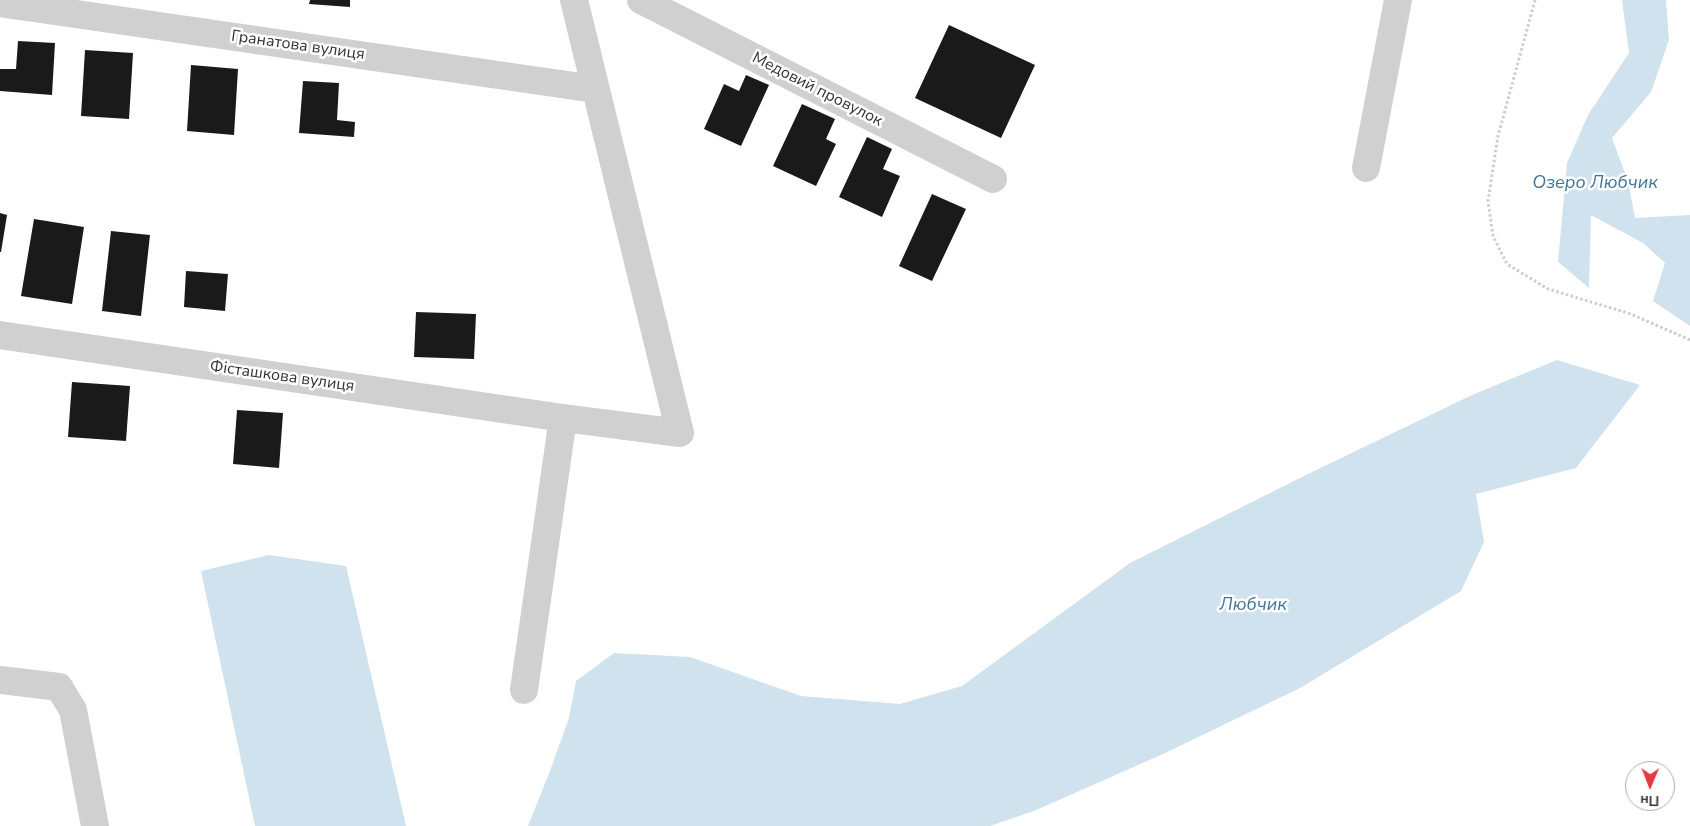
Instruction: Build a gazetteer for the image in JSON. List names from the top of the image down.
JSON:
{
  "streets": {
    "street": ["Гранатова вулиця", "Медовий провулок", "Фісташкова вулиця"]
  },
  "crossings": [
    ["Гранатова вулиця", "Фісташкова вулиця"]
  ],
  "water": ["Озеро Любчик", "Любчик"],
  "north": "bottom"
}
